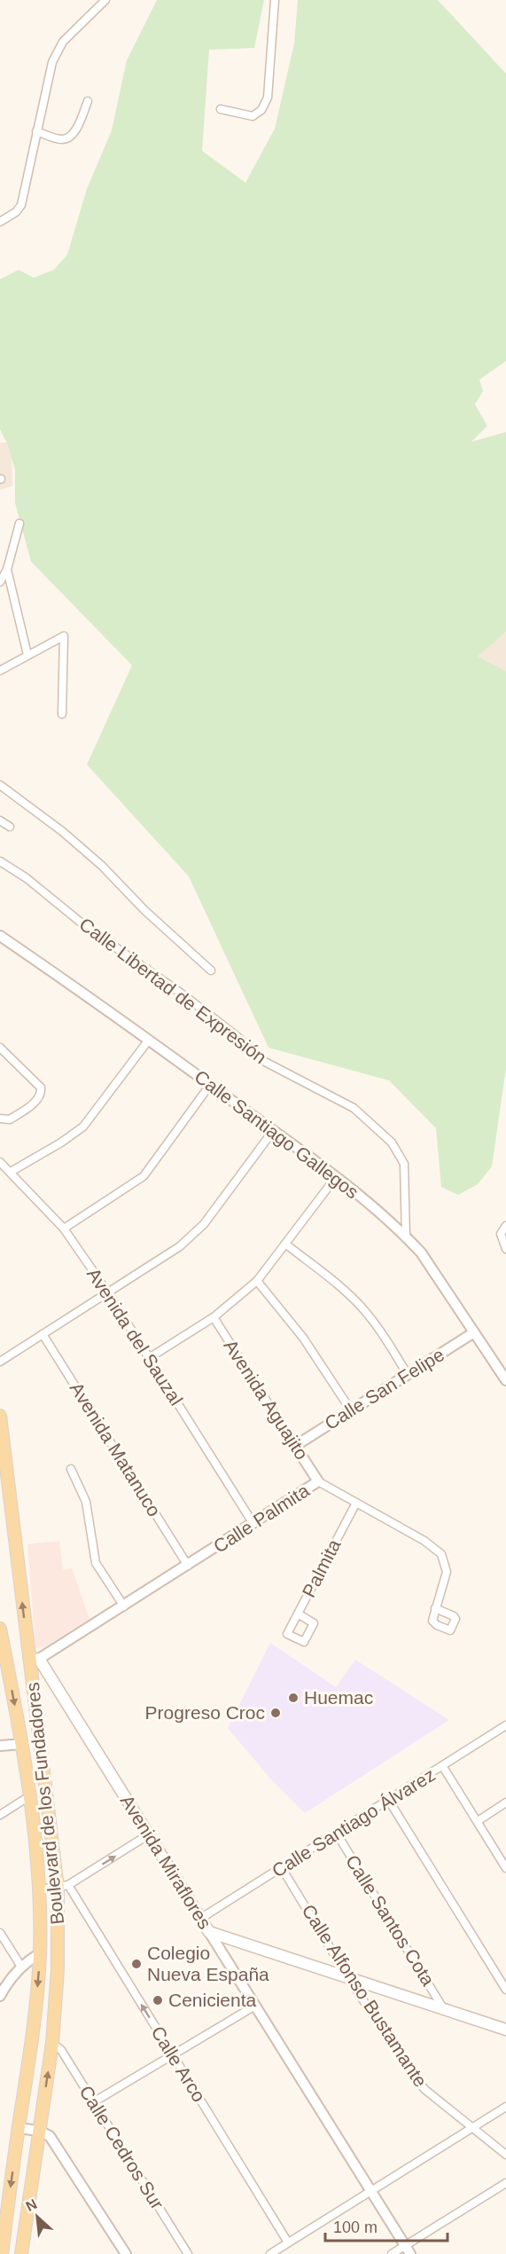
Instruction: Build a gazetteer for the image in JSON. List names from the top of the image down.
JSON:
{
  "streets": {
    "main road": ["Boulevard de los Fundadores", "Avenida Miraflores"],
    "street": [
      "Calle Libertad de Expresión",
      "Calle Santiago Gallegos",
      "Avenida del Sauzal",
      "Calle San Felipe",
      "Avenida Aguajito",
      "Avenida Matanuco",
      "Calle Palmita",
      "Palmita",
      "Calle Santiago Álvarez",
      "Calle Santos Cota",
      "Calle Alfonso Bustamante",
      "Calle Arco",
      "Calle Cedros Sur"
    ]
  },
  "crossings": [
    ["Calle Libertad de Expresión", "Calle Santiago Gallegos"],
    ["Calle Santiago Gallegos", "Calle San Felipe"],
    ["Avenida del Sauzal", "Calle Palmita"],
    ["Calle San Felipe", "Avenida Aguajito"],
    ["Avenida Aguajito", "Calle Palmita"],
    ["Avenida Matanuco", "Calle Palmita"],
    ["Calle Palmita", "Palmita"],
    ["Calle Palmita", "Boulevard de los Fundadores"],
    ["Calle Palmita", "Avenida Miraflores"],
    ["Boulevard de los Fundadores", "Avenida Miraflores"],
    ["Boulevard de los Fundadores", "Calle Arco"],
    ["Boulevard de los Fundadores", "Calle Cedros Sur"],
    ["Calle Santiago Álvarez", "Avenida Miraflores"],
    ["Calle Santiago Álvarez", "Calle Santos Cota"],
    ["Calle Santiago Álvarez", "Calle Alfonso Bustamante"]
  ],
  "one_way": ["Calle Arco"],
  "places": [
    "Huemac",
    "Progreso Croc",
    "Colegio Nueva España",
    "Cenicienta"
  ],
  "scale_bar": "100 m",
  "north": "top left"
}
